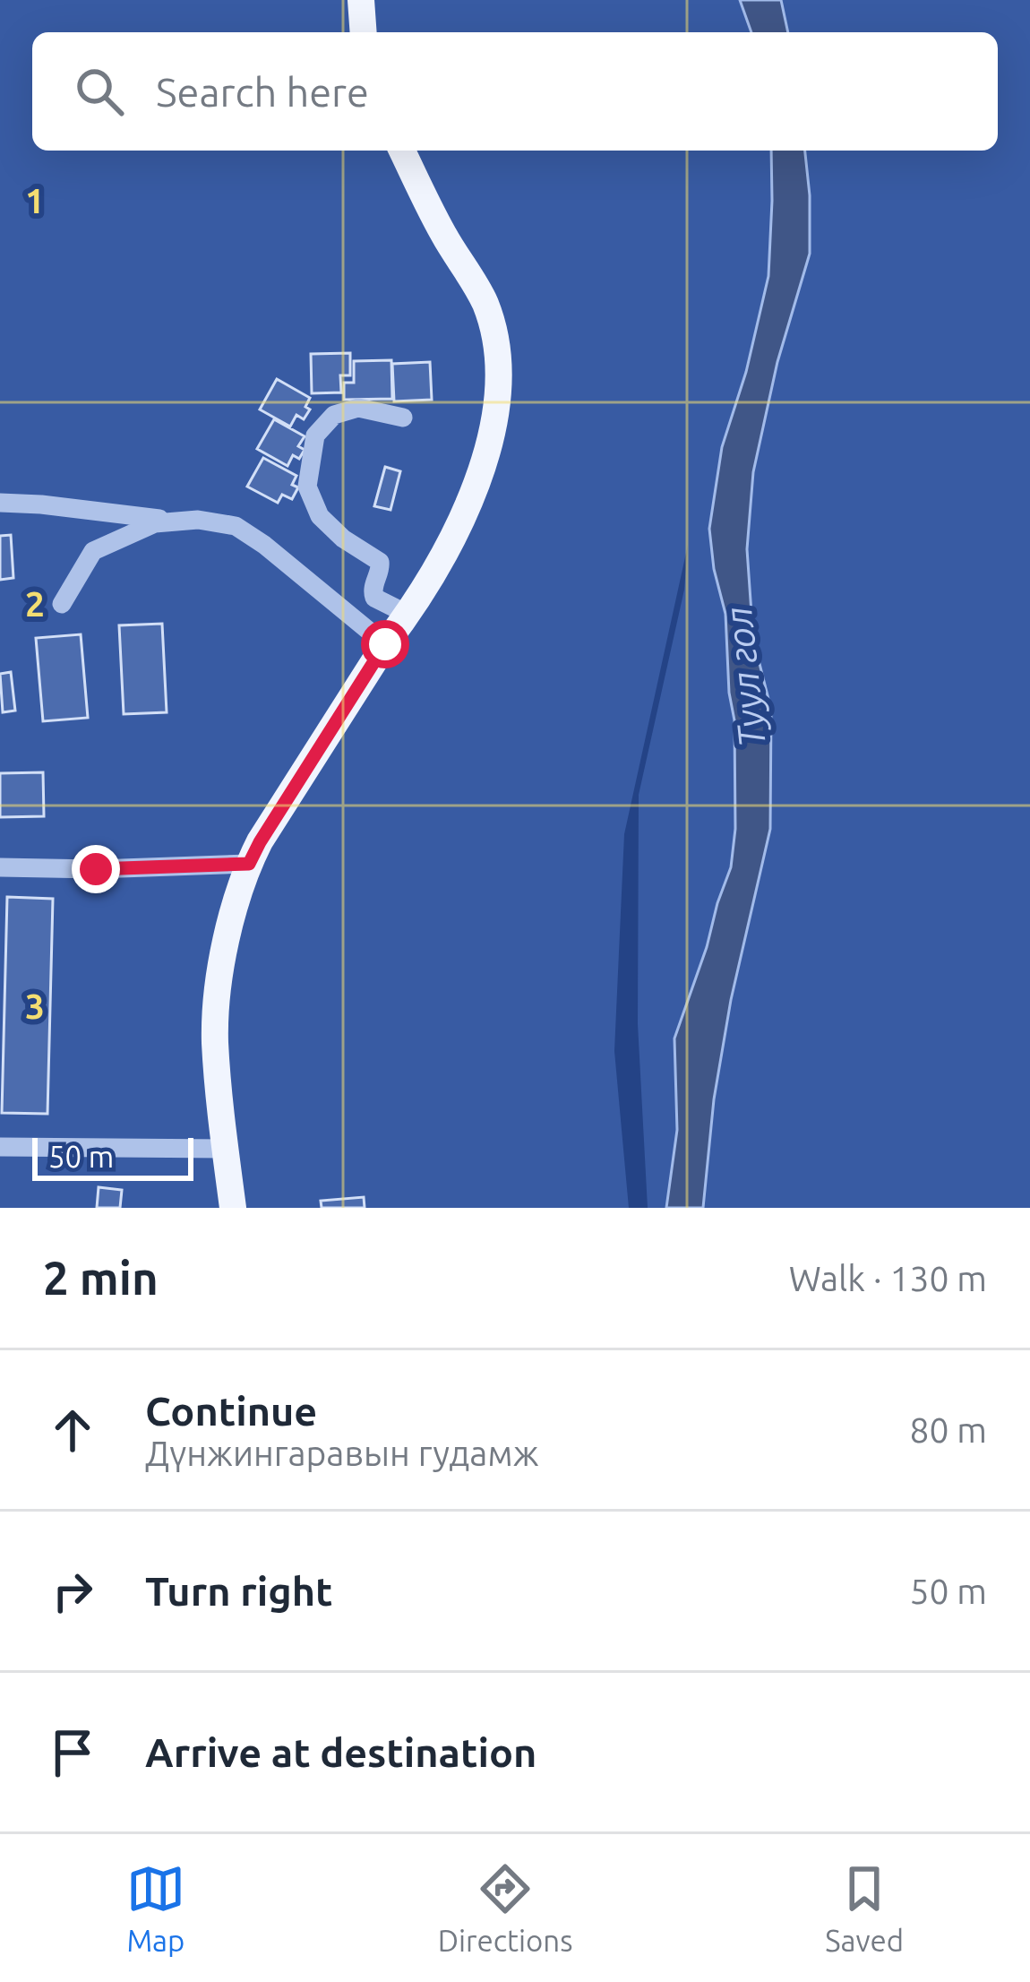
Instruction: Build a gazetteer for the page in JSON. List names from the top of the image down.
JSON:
{
  "water": ["Туул гол"],
  "scale_bar": "50 m",
  "page": {
    "search": "Search here",
    "scale": "50 m",
    "heading": ["2 min", "Walk · 130 m"],
    "list": [
      ["Continue", "Дүнжингаравын гудамж", "80 m"],
      ["Turn right", "50 m"],
      "Arrive at destination"
    ],
    "nav": ["Map", "Directions", "Saved"]
  },
  "grid": {
    "rows": ["1", "2", "3"]
  }
}
